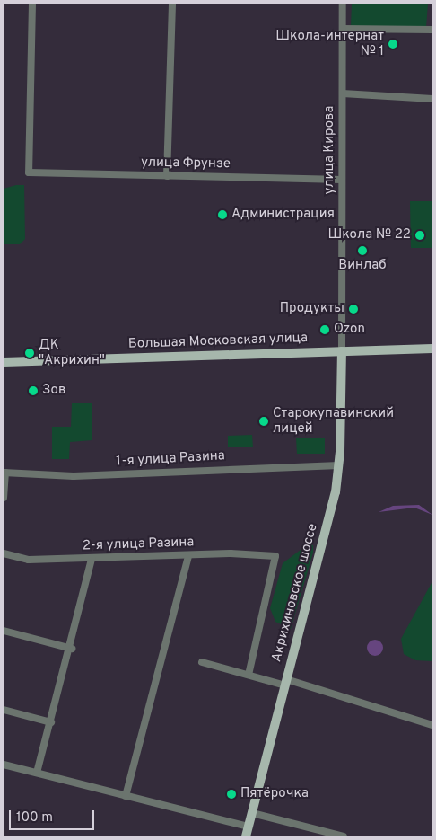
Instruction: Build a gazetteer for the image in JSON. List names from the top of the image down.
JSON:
{
  "streets": {
    "main road": ["Большая Московская улица", "Акрихиновское шоссе"],
    "street": [
      "улица Кирова",
      "улица Фрунзе",
      "1-я улица Разина",
      "2-я улица Разина"
    ]
  },
  "crossings": [
    ["улица Кирова", "улица Фрунзе"],
    ["улица Кирова", "Большая Московская улица"],
    ["улица Кирова", "Акрихиновское шоссе"],
    ["Большая Московская улица", "Акрихиновское шоссе"],
    ["1-я улица Разина", "Акрихиновское шоссе"]
  ],
  "places": [
    "Школа-интернат № 1",
    "Администрация",
    "Школа № 22",
    "Винлаб",
    "Продукты",
    "Ozon",
    "ДК \"Акрихин\"",
    "Зов",
    "Старокупавинский лицей",
    "Пятёрочка"
  ],
  "scale_bar": "100 m"
}
